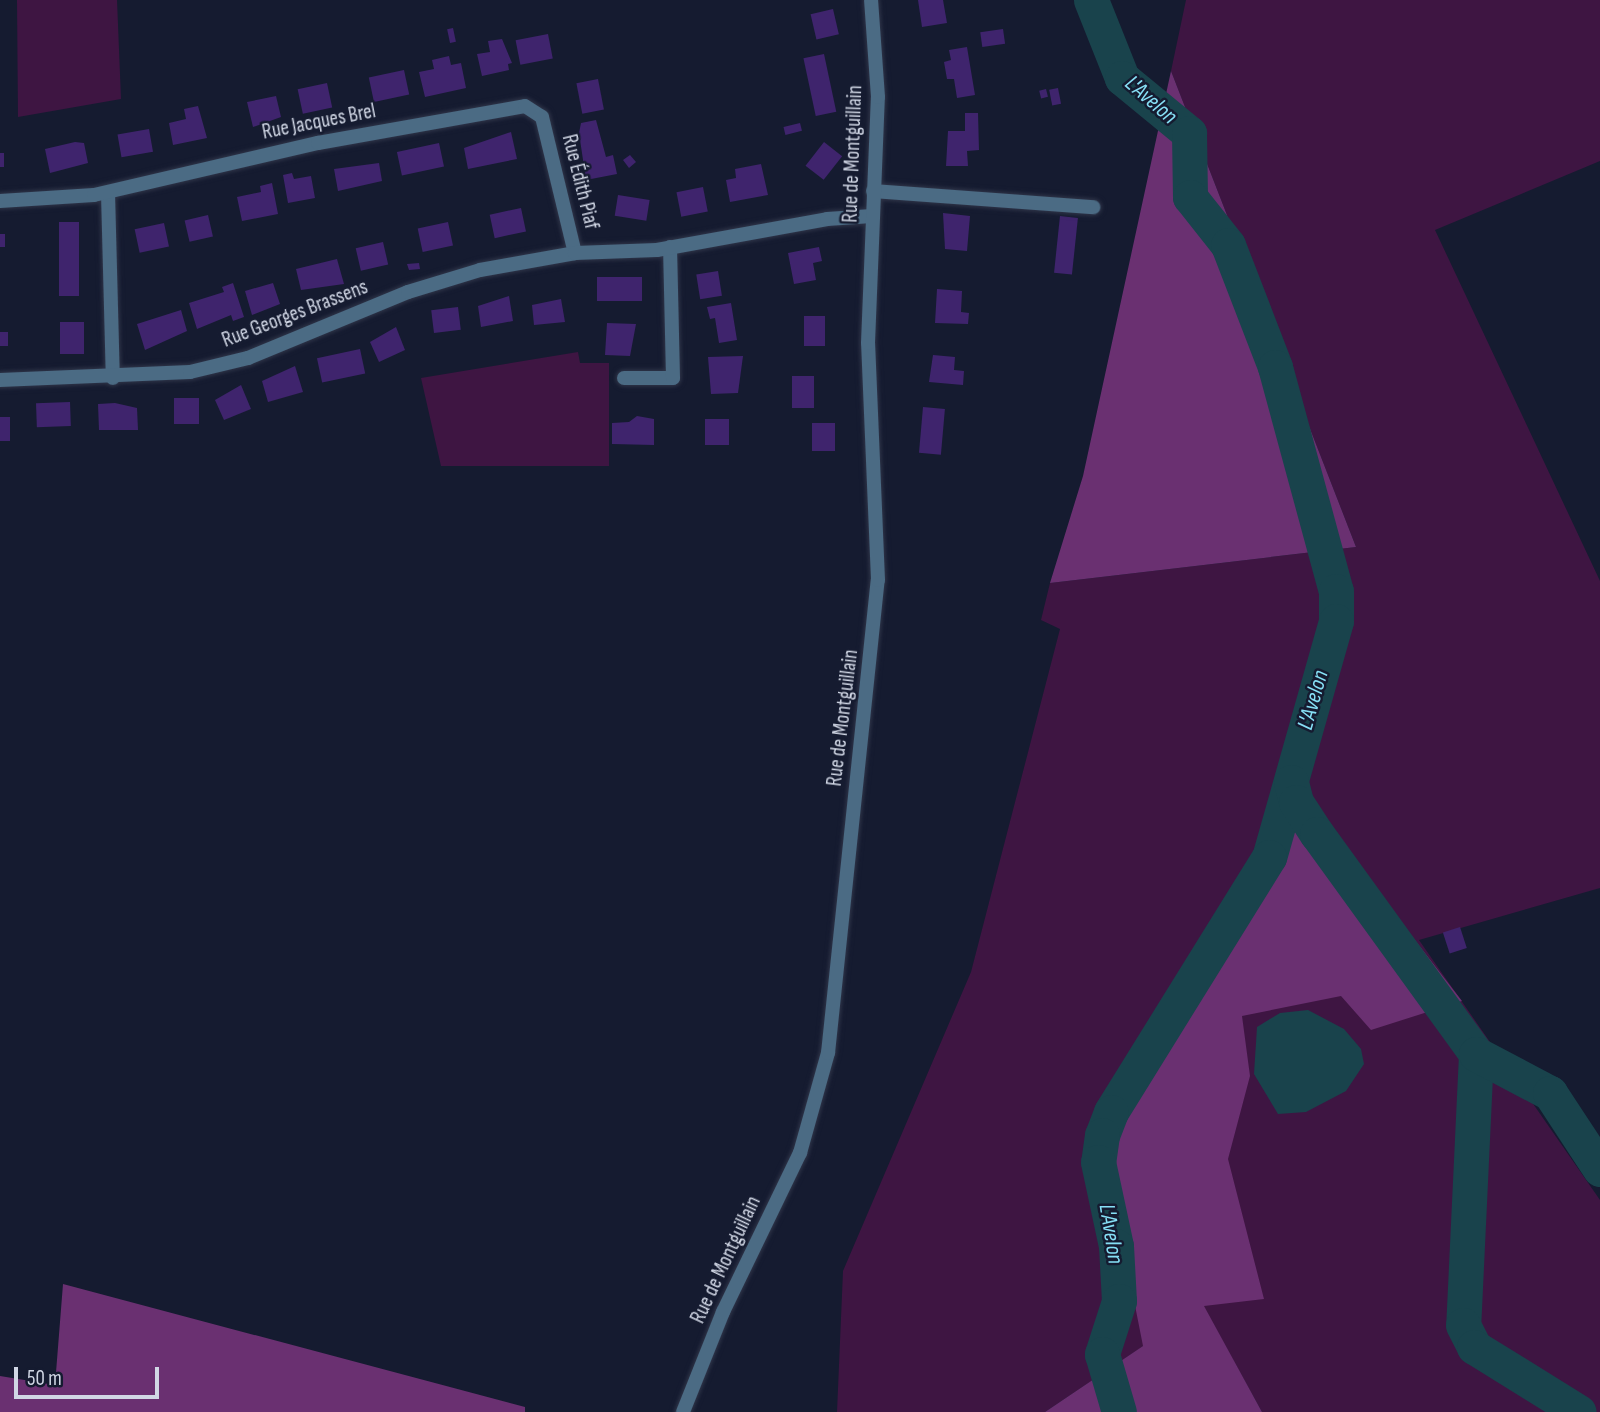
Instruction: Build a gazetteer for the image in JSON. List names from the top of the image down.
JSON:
{
  "streets": {
    "street": [
      "Rue Jacques Brel",
      "Rue de Montguillain",
      "Rue Édith Piaf",
      "Rue Georges Brassens"
    ]
  },
  "crossings": [
    ["Rue Jacques Brel", "Rue Édith Piaf"],
    ["Rue de Montguillain", "Rue Édith Piaf"],
    ["Rue Édith Piaf", "Rue Georges Brassens"]
  ],
  "water": ["L'Avelon"],
  "scale_bar": "50 m"
}
